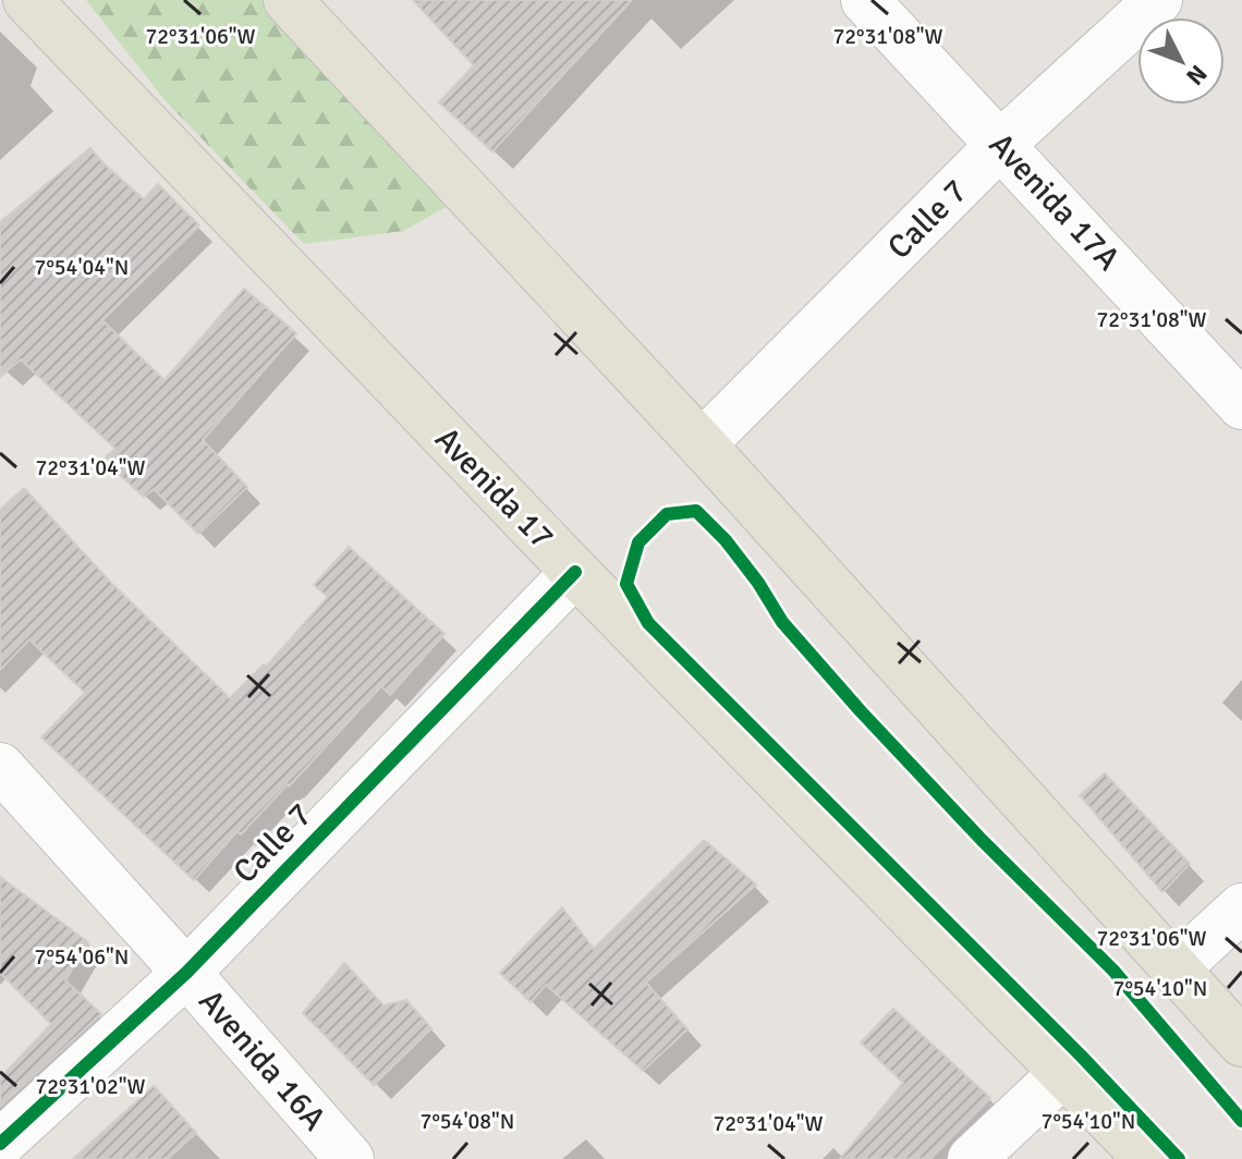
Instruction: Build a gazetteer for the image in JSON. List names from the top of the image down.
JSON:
{
  "streets": {
    "main road": ["Avenida 17"],
    "street": ["Avenida 17A", "Calle 7", "Avenida 16A"]
  },
  "crossings": [
    ["Avenida 17A", "Calle 7"],
    ["Calle 7", "Avenida 17"],
    ["Calle 7", "Avenida 16A"]
  ],
  "north": "bottom right",
  "coordinates": [
    "72°31'06\"W",
    "72°31'08\"W",
    "7°54'04\"N",
    "72°31'04\"W",
    "7°54'06\"N",
    "7°54'10\"N",
    "72°31'02\"W",
    "7°54'08\"N"
  ]
}
